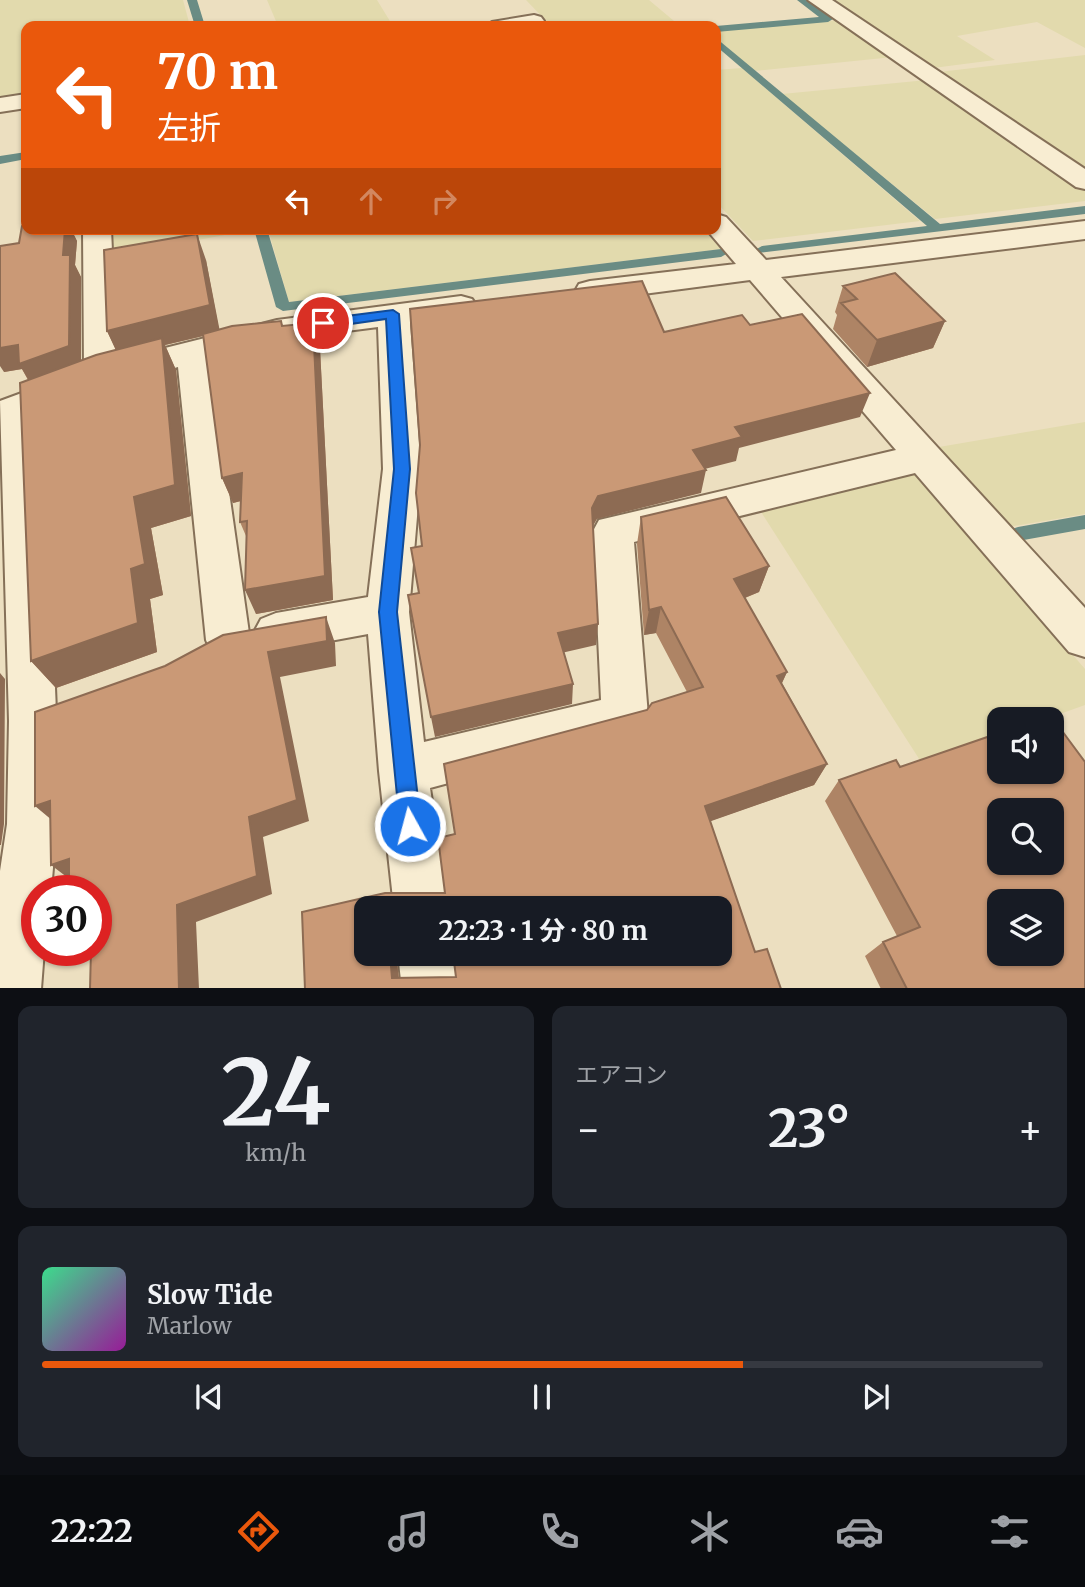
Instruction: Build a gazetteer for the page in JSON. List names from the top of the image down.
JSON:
{
  "page": {
    "turn": ["70 m", "左折"],
    "limit": "30",
    "trip": "22:23 · 1 分 · 80 m",
    "tile": [
      ["24", "km/h"],
      "エアコン"
    ],
    "heat": ["−", "23°", "+"],
    "song": ["Slow Tide", "Marlow"],
    "tabs": "22:22"
  }
}
